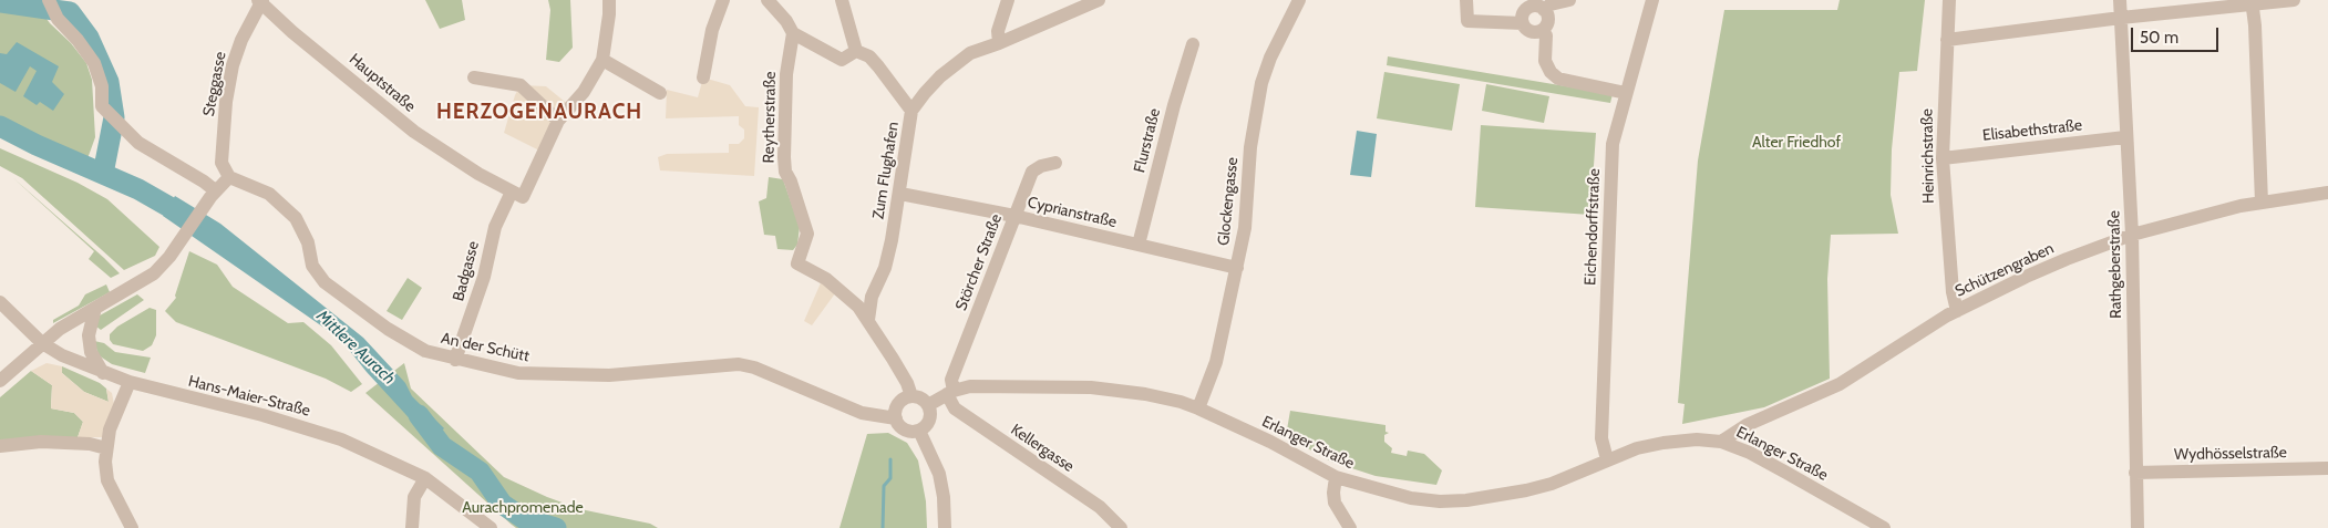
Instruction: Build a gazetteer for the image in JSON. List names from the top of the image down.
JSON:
{
  "streets": {
    "street": [
      "Hauptstraße",
      "Steggasse",
      "Reytherstraße",
      "Elisabethstraße",
      "Flurstraße",
      "Heinrichstraße",
      "Zum Flughafen",
      "Glockengasse",
      "Cyprianstraße",
      "Eichendorffstraße",
      "Störcher Straße",
      "Rathgeberstraße",
      "Schützengraben",
      "Badgasse",
      "An der Schütt",
      "Hans-Maier-Straße",
      "Erlanger Straße",
      "Kellergasse",
      "Wydhösselstraße"
    ]
  },
  "crossings": [
    ["Hauptstraße", "Steggasse"],
    ["Hauptstraße", "Badgasse"],
    ["Steggasse", "An der Schütt"],
    ["Reytherstraße", "Zum Flughafen"],
    ["Elisabethstraße", "Heinrichstraße"],
    ["Elisabethstraße", "Rathgeberstraße"],
    ["Flurstraße", "Cyprianstraße"],
    ["Heinrichstraße", "Schützengraben"],
    ["Zum Flughafen", "Cyprianstraße"],
    ["Glockengasse", "Cyprianstraße"],
    ["Glockengasse", "Erlanger Straße"],
    ["Cyprianstraße", "Störcher Straße"],
    ["Eichendorffstraße", "Erlanger Straße"],
    ["Störcher Straße", "Erlanger Straße"],
    ["Störcher Straße", "Kellergasse"],
    ["Rathgeberstraße", "Schützengraben"],
    ["Rathgeberstraße", "Wydhösselstraße"],
    ["Schützengraben", "Erlanger Straße"],
    ["Badgasse", "An der Schütt"],
    ["An der Schütt", "Erlanger Straße"],
    ["Erlanger Straße", "Kellergasse"]
  ],
  "districts": ["HERZOGENAURACH"],
  "water": ["Mittlere Aurach"],
  "parks": ["Alter Friedhof", "Aurachpromenade"],
  "scale_bar": "50 m"
}
